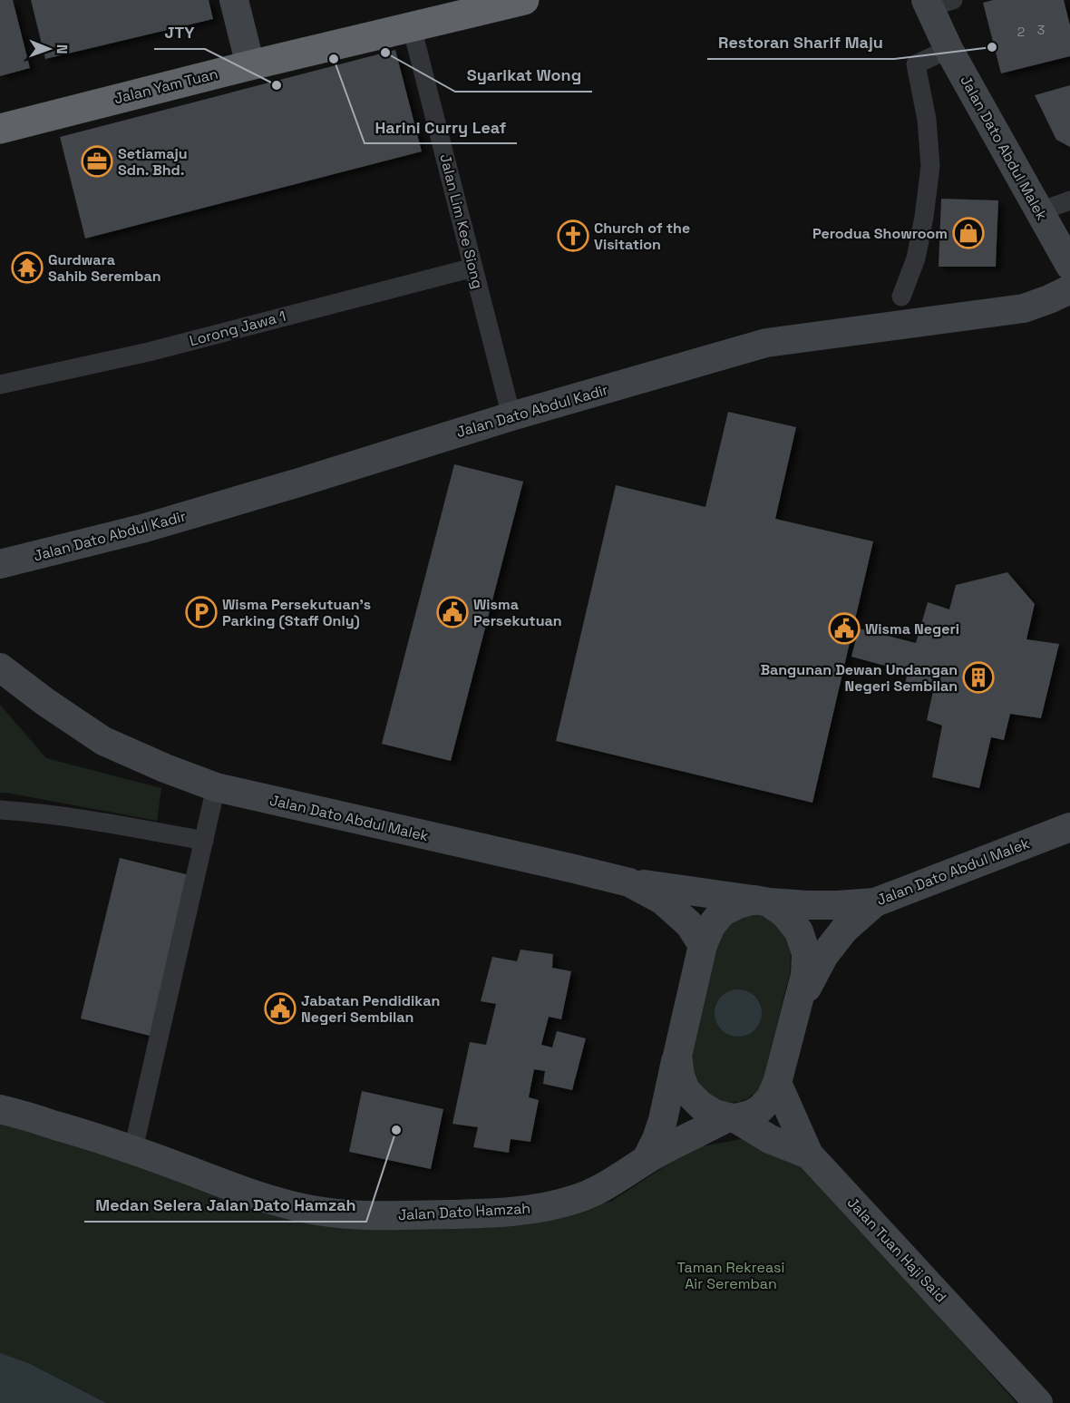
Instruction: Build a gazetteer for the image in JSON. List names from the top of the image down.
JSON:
{
  "streets": {
    "highway": ["Jalan Yam Tuan"],
    "main road": [
      "Jalan Dato Abdul Malek",
      "Jalan Dato Abdul Kadir",
      "Jalan Dato Hamzah",
      "Jalan Tuan Haji Said"
    ],
    "street": ["Jalan Lim Kee Siong", "Lorong Jawa 1"]
  },
  "crossings": [
    ["Jalan Yam Tuan", "Jalan Lim Kee Siong"],
    ["Jalan Lim Kee Siong", "Lorong Jawa 1"],
    ["Jalan Lim Kee Siong", "Jalan Dato Abdul Kadir"],
    ["Jalan Dato Hamzah", "Jalan Tuan Haji Said"]
  ],
  "parks": ["Taman Rekreasi Air Seremban"],
  "places": {
    "other": [
      "Restoran Sharif Maju",
      "Syarikat Wong",
      "Harini Curry Leaf",
      "JTY",
      "Medan Selera Jalan Dato Hamzah"
    ],
    "office": ["Setiamaju Sdn. Bhd."],
    "shop": ["Perodua Showroom"],
    "church": ["Church of the Visitation"],
    "temple": ["Gurdwara Sahib Seremban"],
    "parking": ["Wisma Persekutuan's Parking (Staff Only)"],
    "public building": ["Wisma Persekutuan", "Wisma Negeri", "Jabatan Pendidikan Negeri Sembilan"],
    "building": ["Bangunan Dewan Undangan Negeri Sembilan"]
  },
  "house_numbers": ["3", "2"],
  "north": "right"
}
